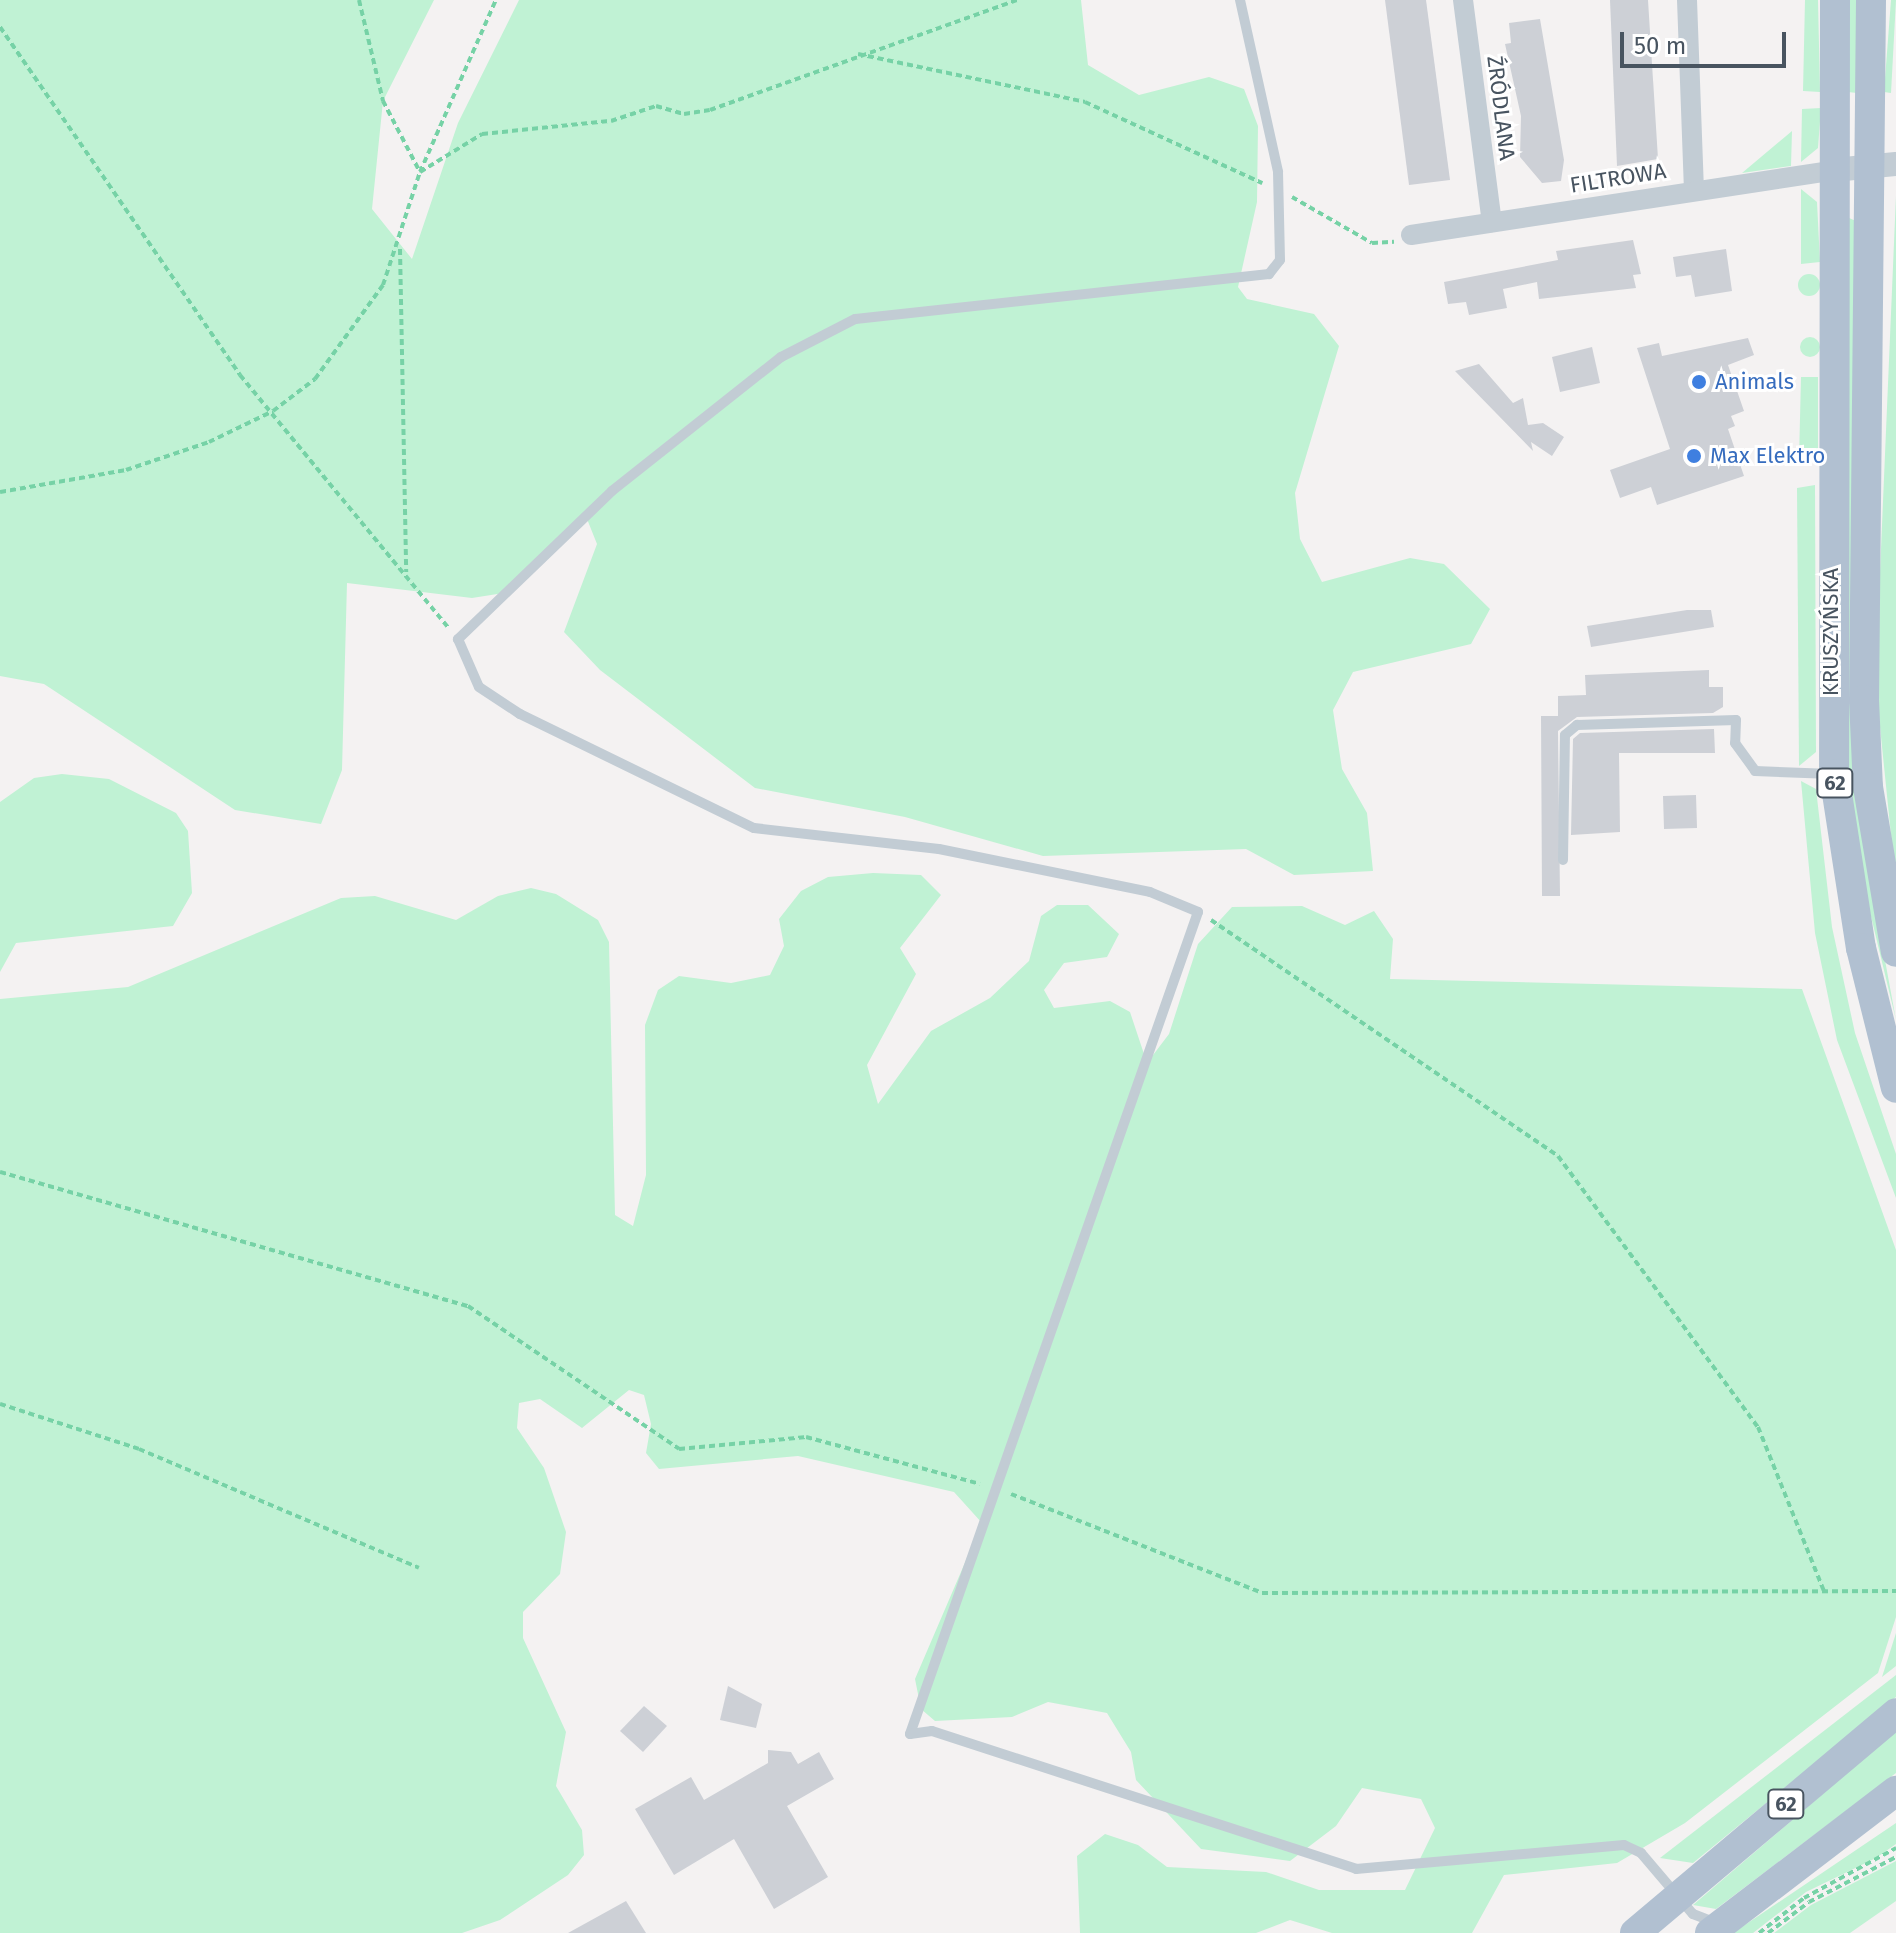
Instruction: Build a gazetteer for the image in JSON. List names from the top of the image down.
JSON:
{
  "streets": {
    "main road": ["KRUSZYŃSKA", "62"],
    "street": ["ŹRÓDLANA", "FILTROWA"]
  },
  "crossings": [
    ["ŹRÓDLANA", "FILTROWA"],
    ["FILTROWA", "KRUSZYŃSKA"]
  ],
  "places": ["Animals", "Max Elektro"],
  "scale_bar": "50 m"
}
